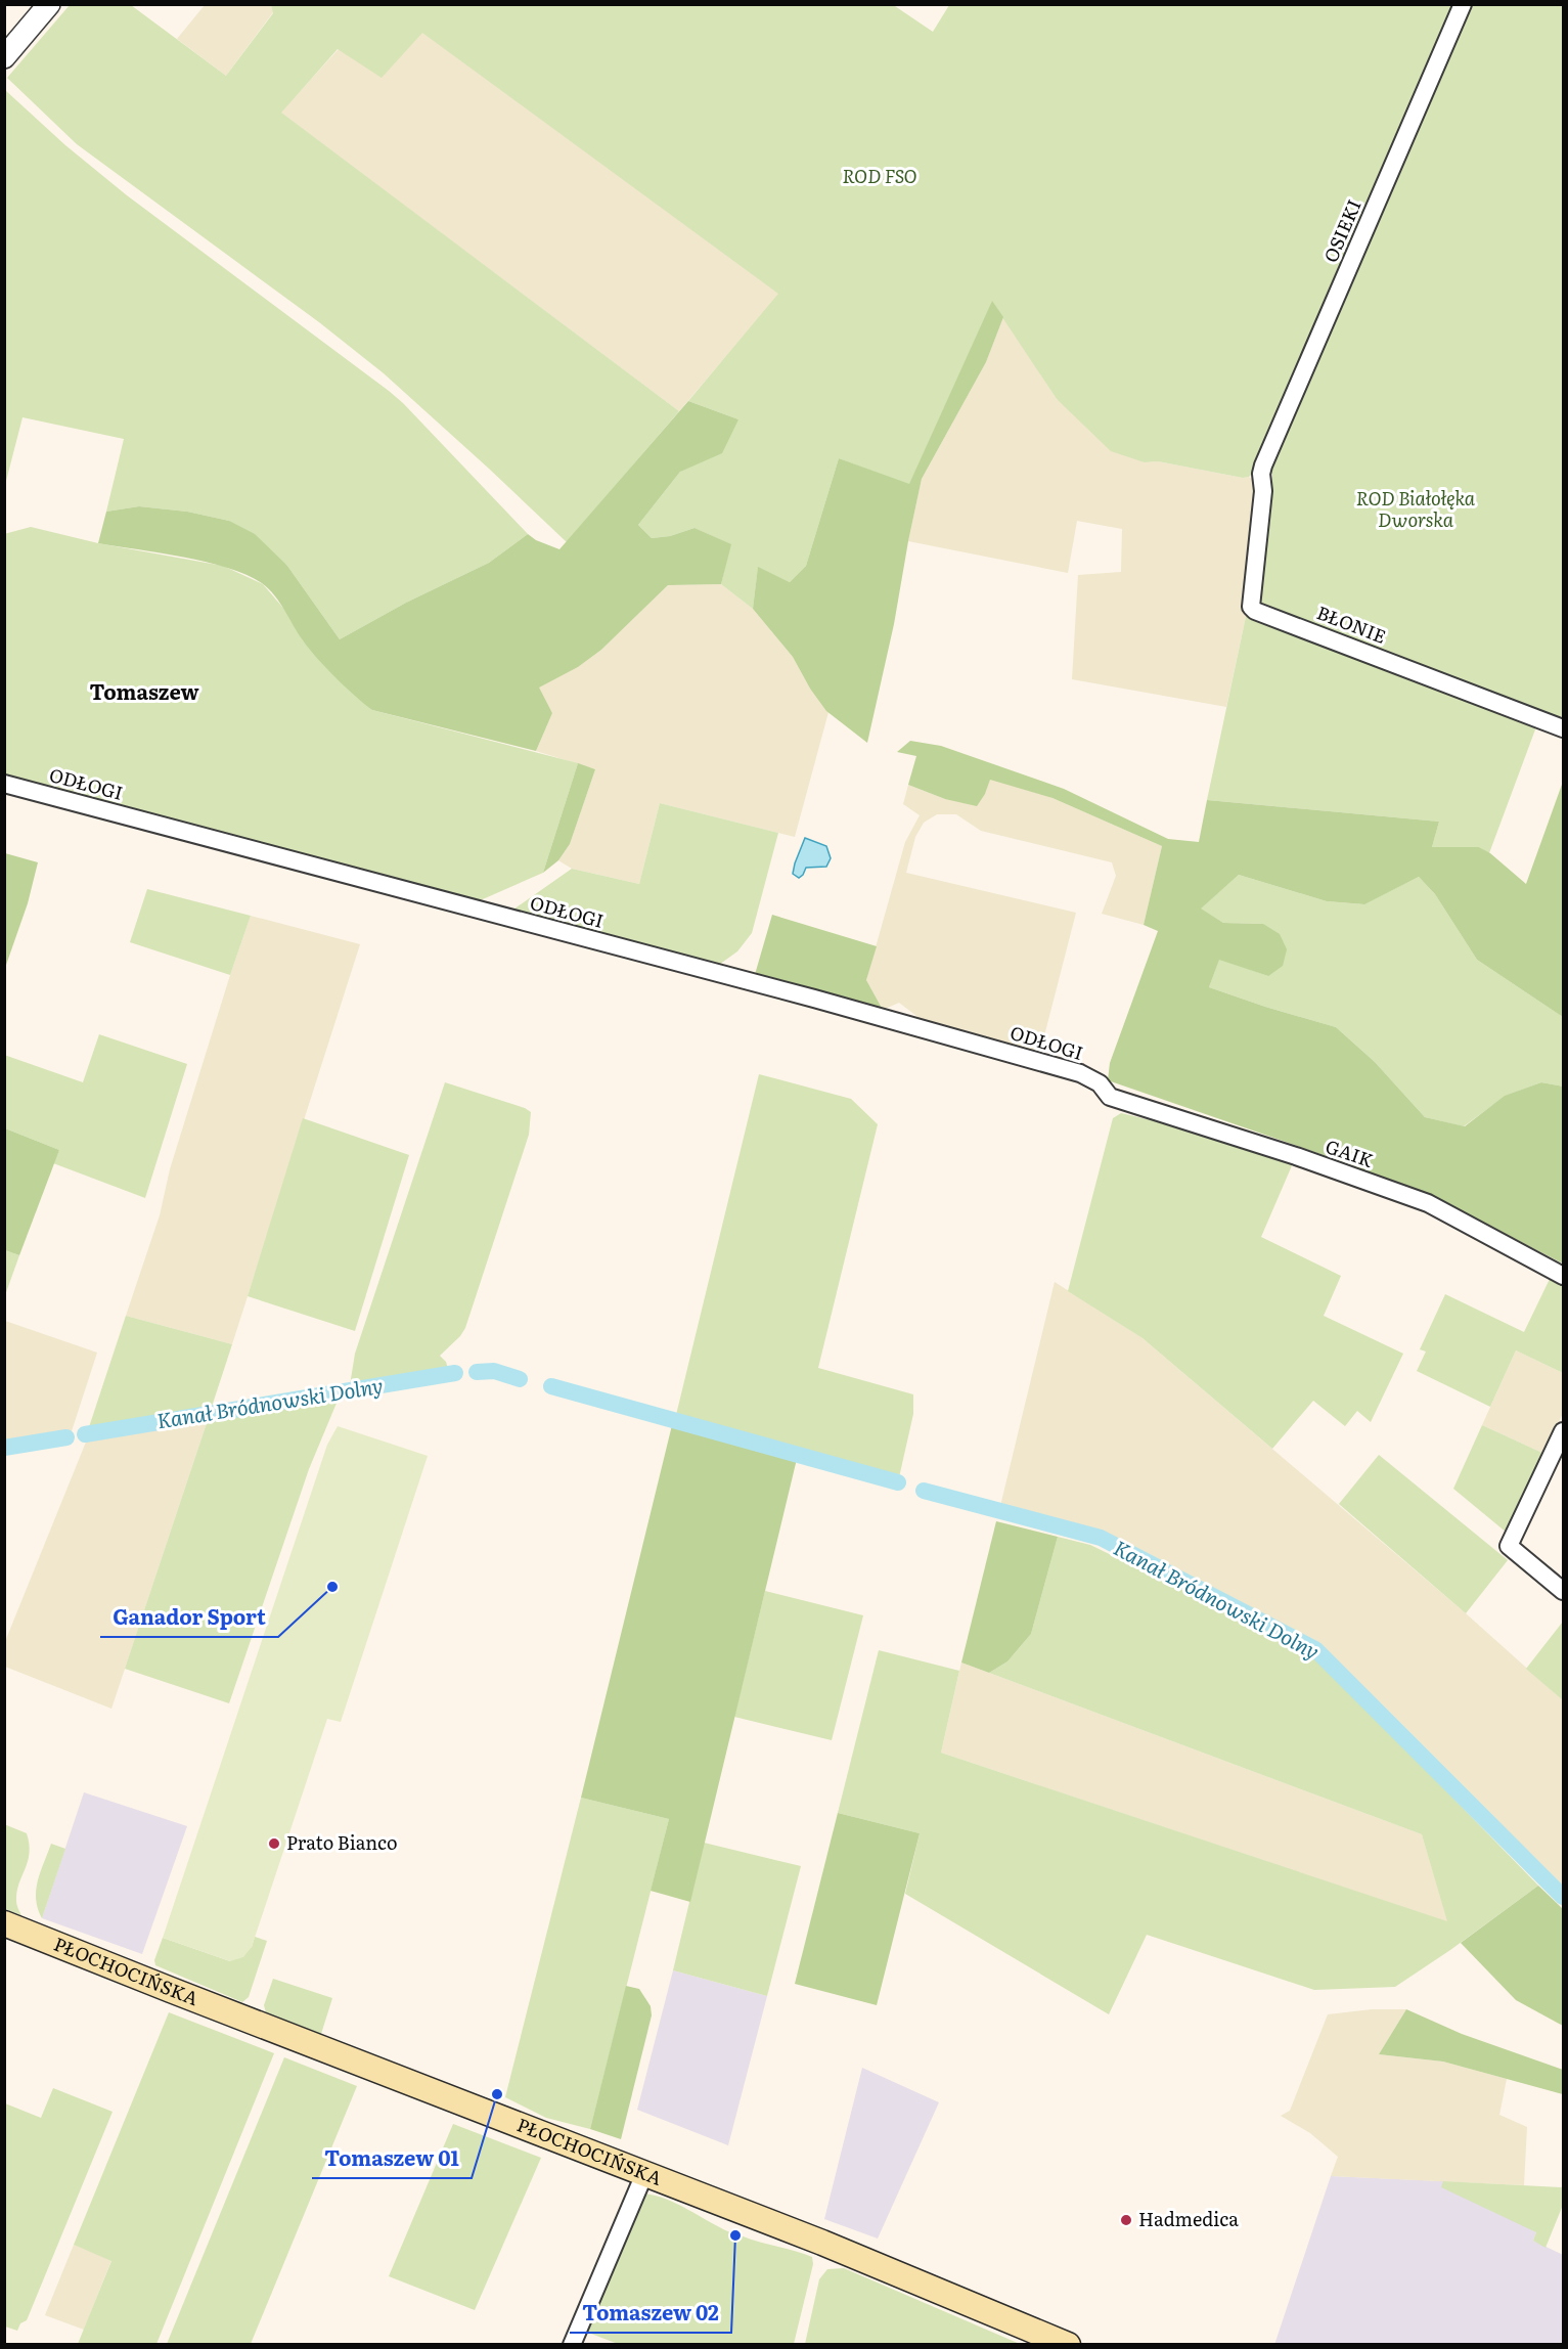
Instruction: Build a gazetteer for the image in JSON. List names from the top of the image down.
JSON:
{
  "streets": {
    "main road": ["PŁOCHOCIŃSKA"],
    "street": [
      "OSIEKI",
      "BŁONIE",
      "ODŁOGI",
      "GAIK"
    ]
  },
  "crossings": [
    ["OSIEKI", "BŁONIE"],
    ["ODŁOGI", "GAIK"]
  ],
  "districts": ["Tomaszew"],
  "water": ["Kanał Bródnowski Dolny"],
  "parks": ["ROD FSO", "ROD Białołęka Dworska"],
  "places": [
    "Ganador Sport",
    "Prato Bianco",
    "Tomaszew 01",
    "Hadmedica",
    "Tomaszew 02"
  ]
}
